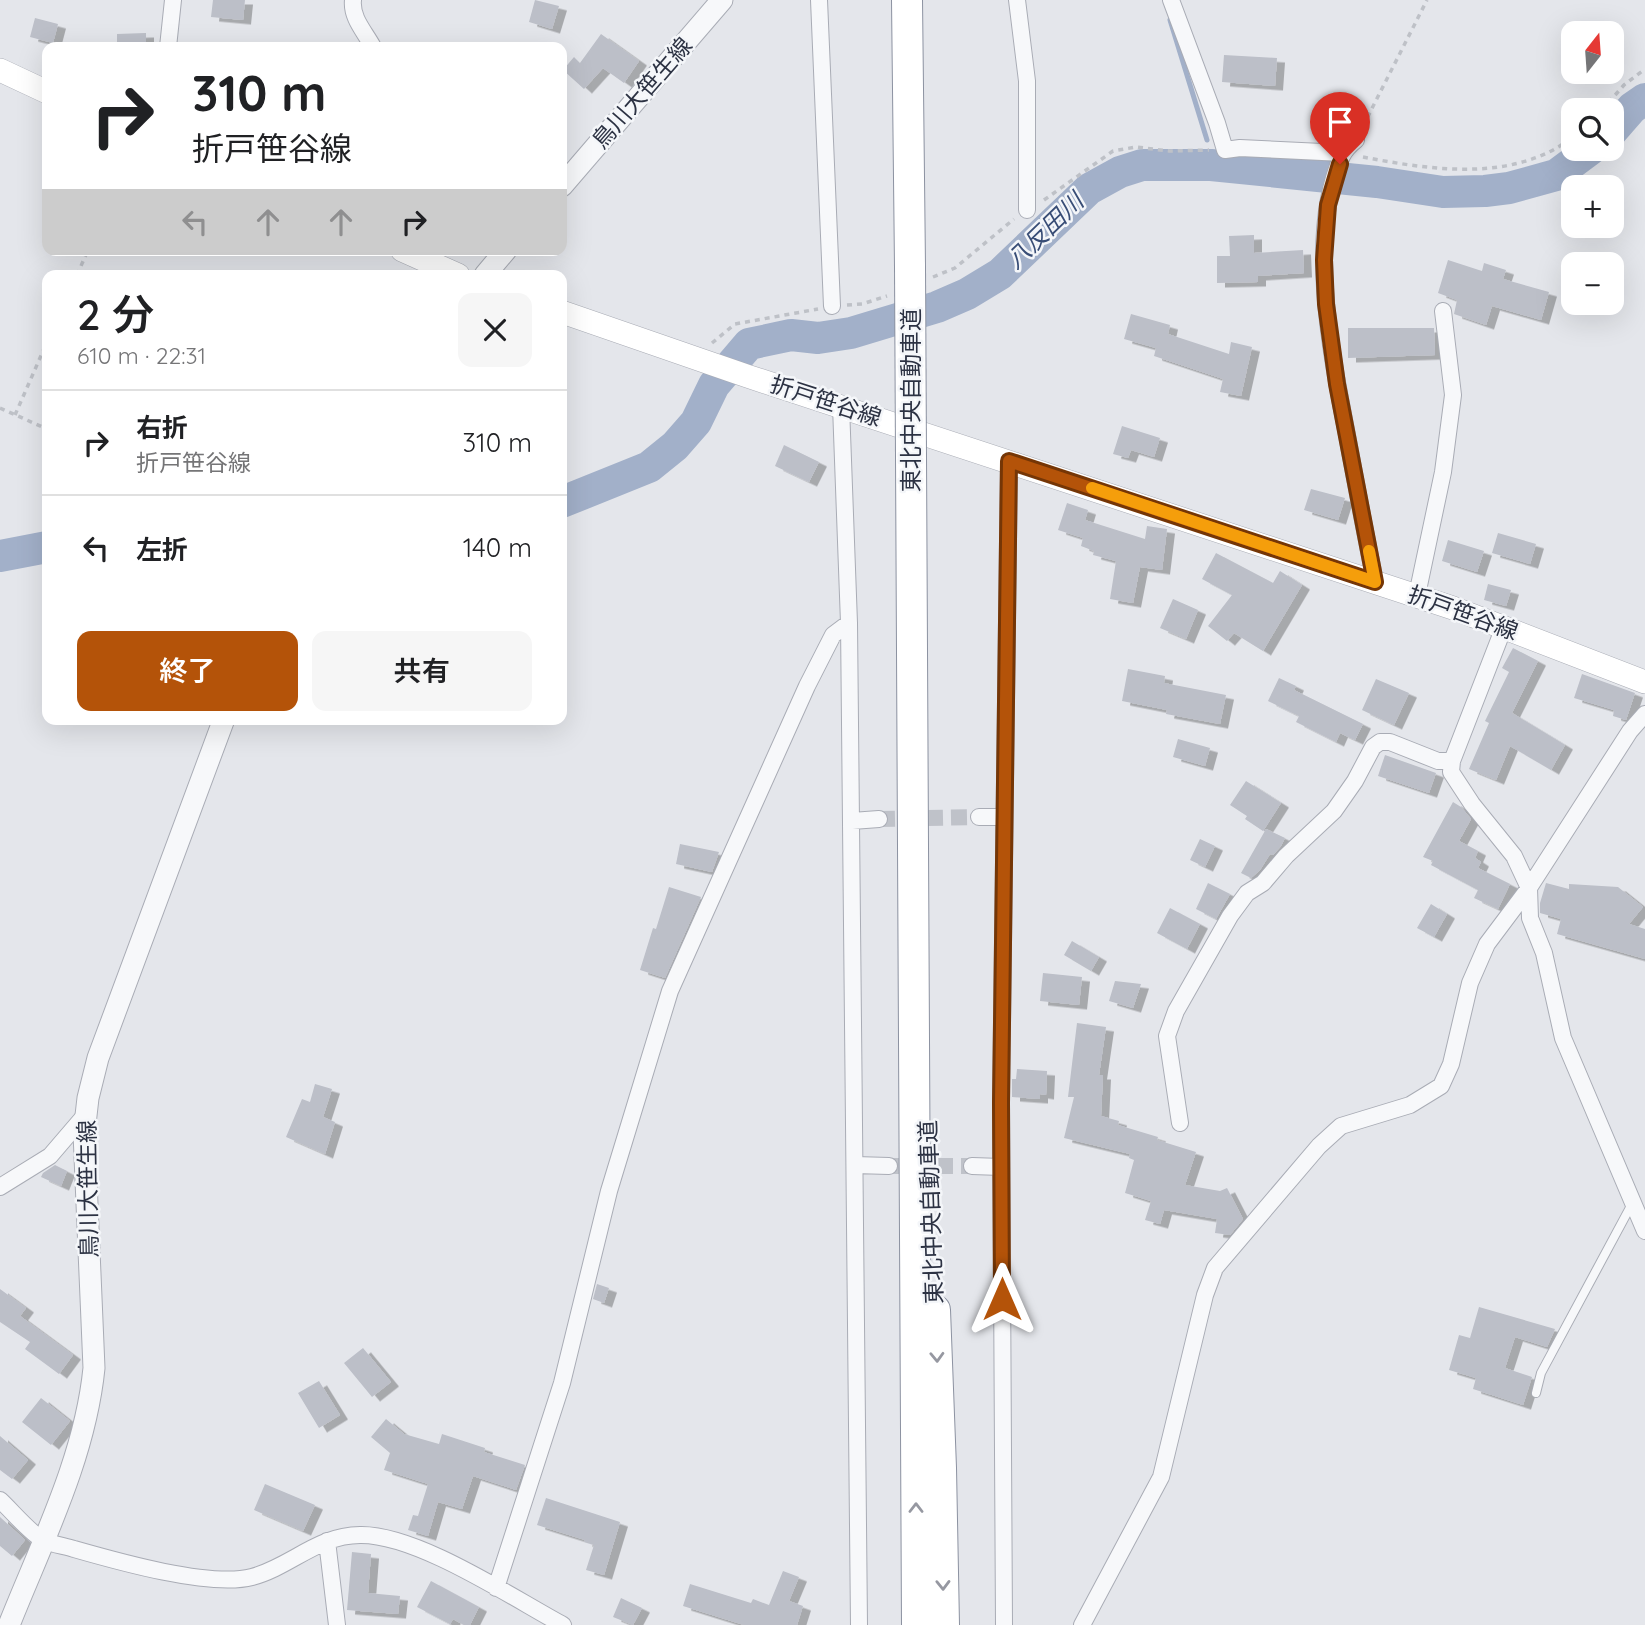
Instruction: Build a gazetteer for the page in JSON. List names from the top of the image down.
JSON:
{
  "streets": {
    "highway": ["東北中央自動車道"],
    "main road": ["折戸笹谷線"],
    "street": ["鳥川大笹生線"]
  },
  "water": ["八反田川"],
  "north": "top",
  "page": {
    "map_buttons": ["+", "−"],
    "turn": ["310 m", "折戸笹谷線"],
    "heading": ["2 分", "610 m · 22:31"],
    "list": [
      {
        "name": "右折",
        "note": "折戸笹谷線",
        "value": "310 m"
      },
      {
        "name": "左折",
        "value": "140 m"
      }
    ],
    "buttons": ["終了", "共有"]
  }
}
